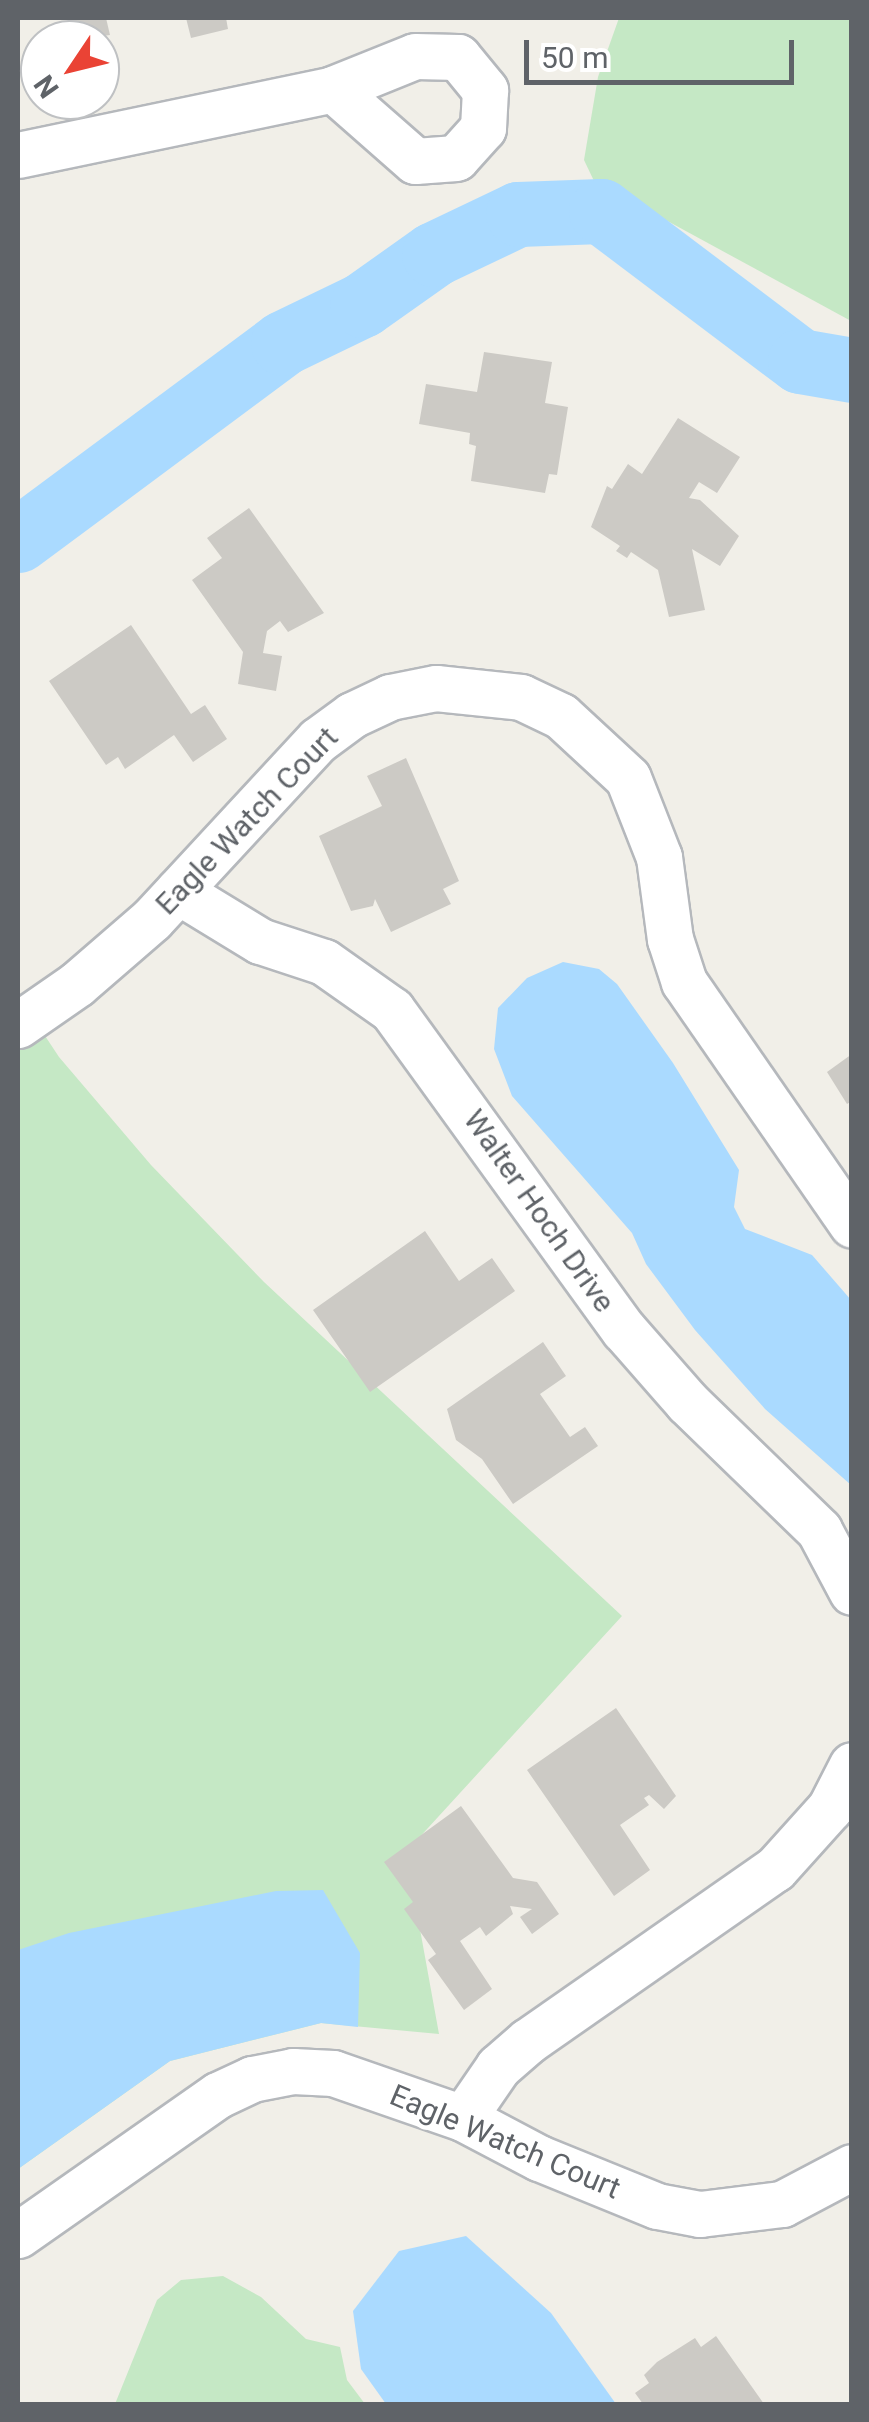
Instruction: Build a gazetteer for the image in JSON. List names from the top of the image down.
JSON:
{
  "streets": {
    "street": ["Eagle Watch Court", "Walter Hoch Drive"]
  },
  "crossings": [
    ["Eagle Watch Court", "Walter Hoch Drive"]
  ],
  "scale_bar": "50 m",
  "north": "bottom left"
}
